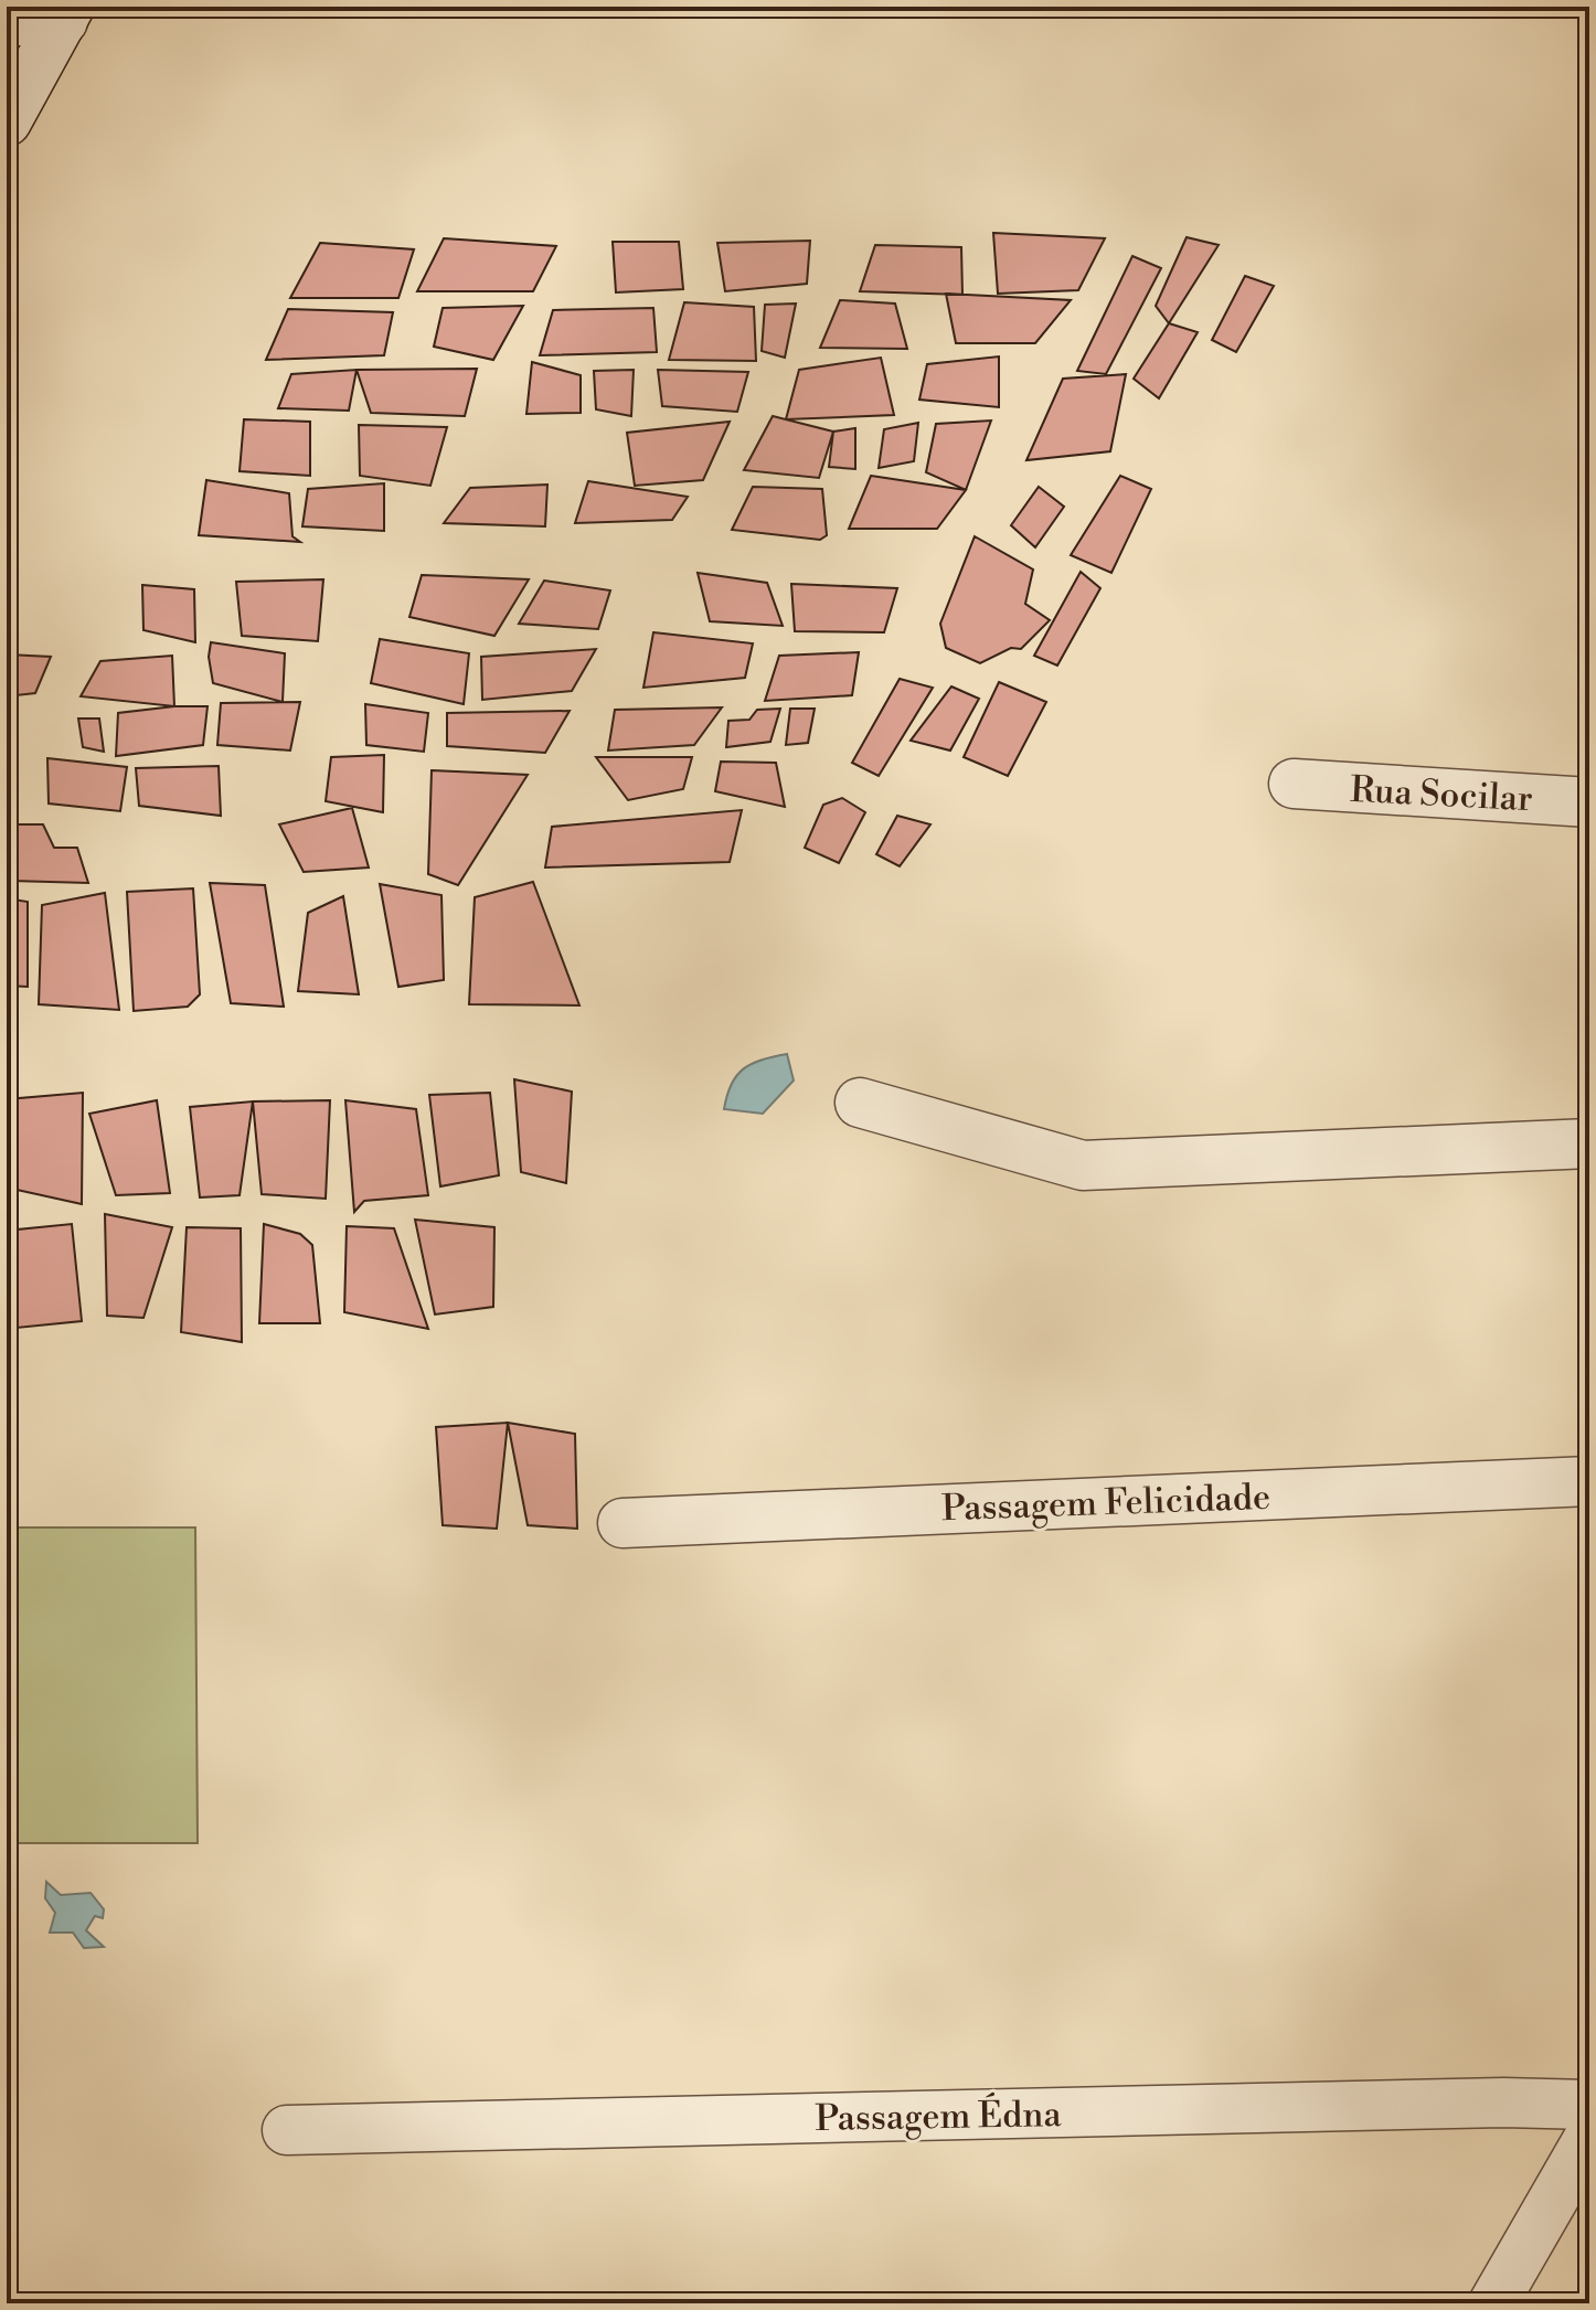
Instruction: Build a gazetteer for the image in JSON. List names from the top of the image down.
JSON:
{
  "streets": {
    "street": ["Rua Socilar", "Passagem Felicidade", "Passagem Édna"]
  }
}
